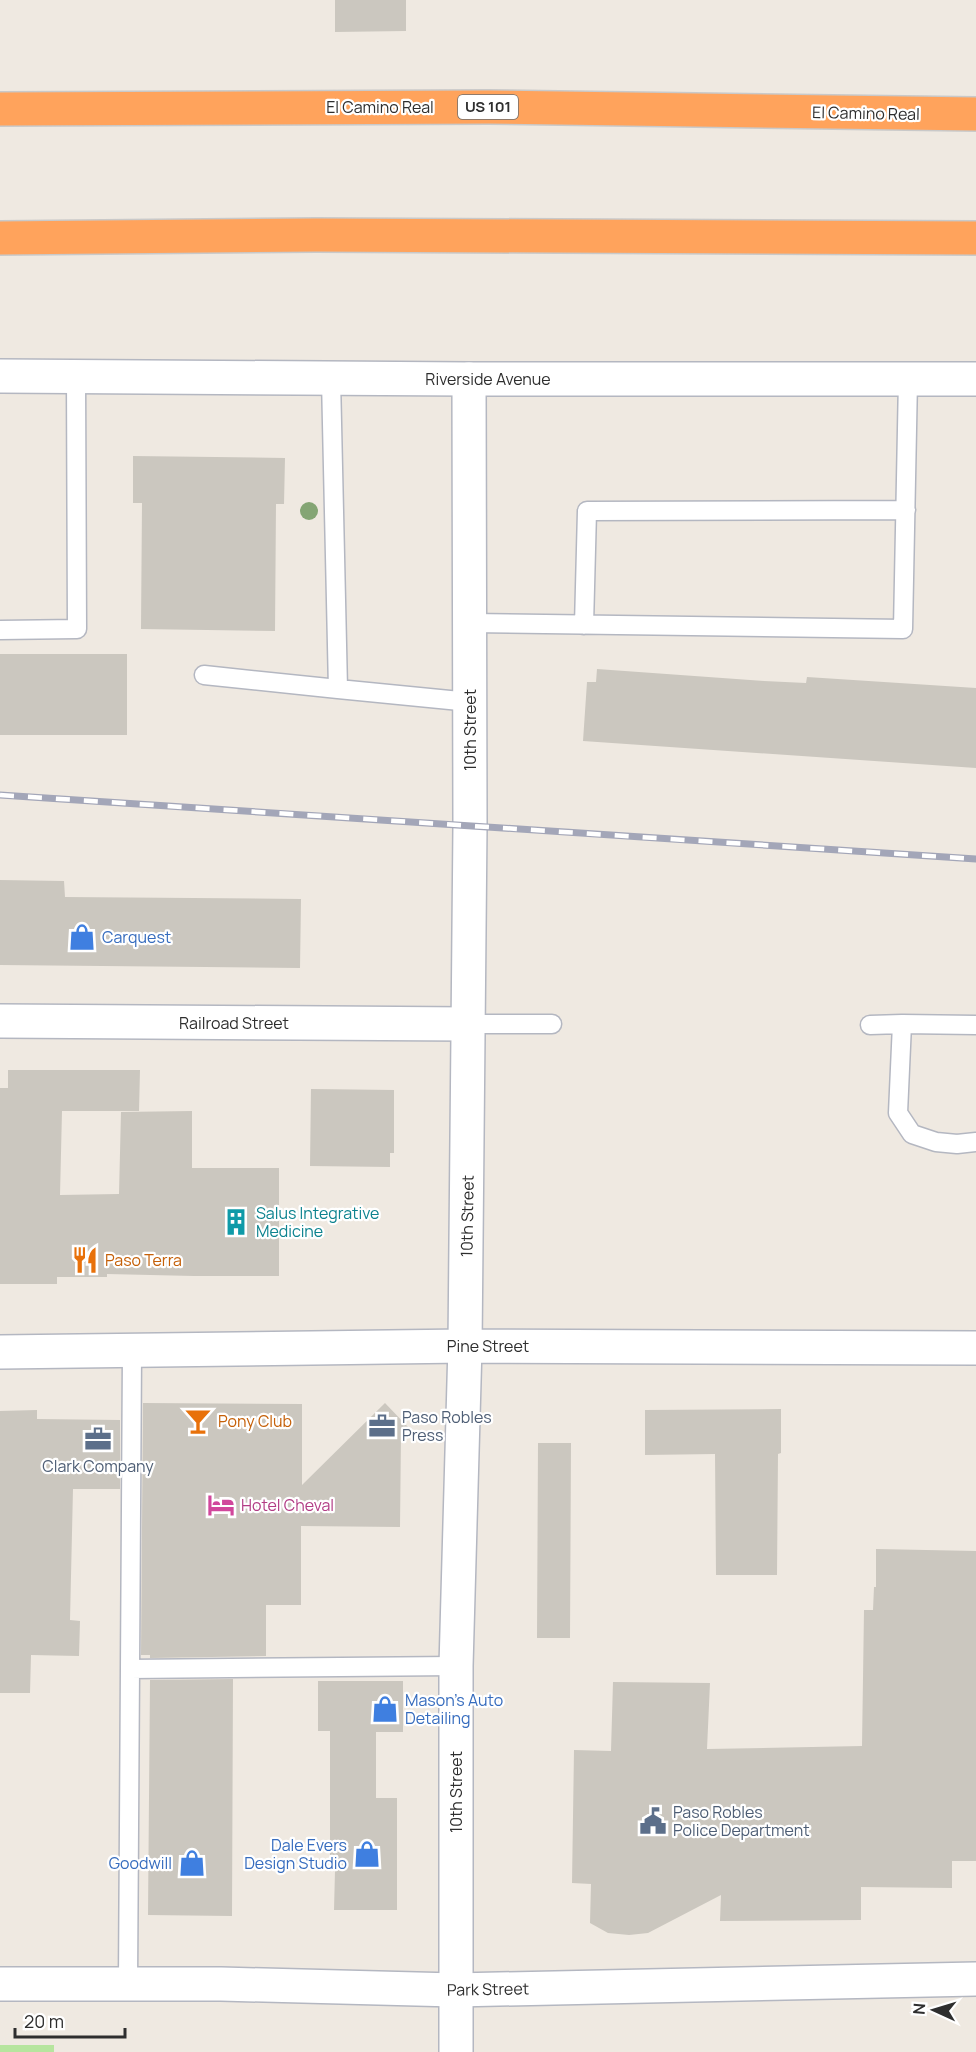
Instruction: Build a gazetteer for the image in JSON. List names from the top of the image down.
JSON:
{
  "streets": {
    "highway": ["El Camino Real", "US 101"],
    "street": [
      "Riverside Avenue",
      "10th Street",
      "Railroad Street",
      "Pine Street",
      "Park Street"
    ]
  },
  "crossings": [
    ["Riverside Avenue", "10th Street"],
    ["10th Street", "Railroad Street"],
    ["10th Street", "Pine Street"],
    ["10th Street", "Park Street"]
  ],
  "places": {
    "shop": [
      "Carquest",
      "Mason's Auto Detailing",
      "Dale Evers Design Studio",
      "Goodwill"
    ],
    "building": ["Salus Integrative Medicine"],
    "restaurant": ["Paso Terra"],
    "bar": ["Pony Club"],
    "office": ["Paso Robles Press", "Clark Company"],
    "hotel": ["Hotel Cheval"],
    "public building": ["Paso Robles Police Department"]
  },
  "scale_bar": "20 m",
  "north": "left"
}
